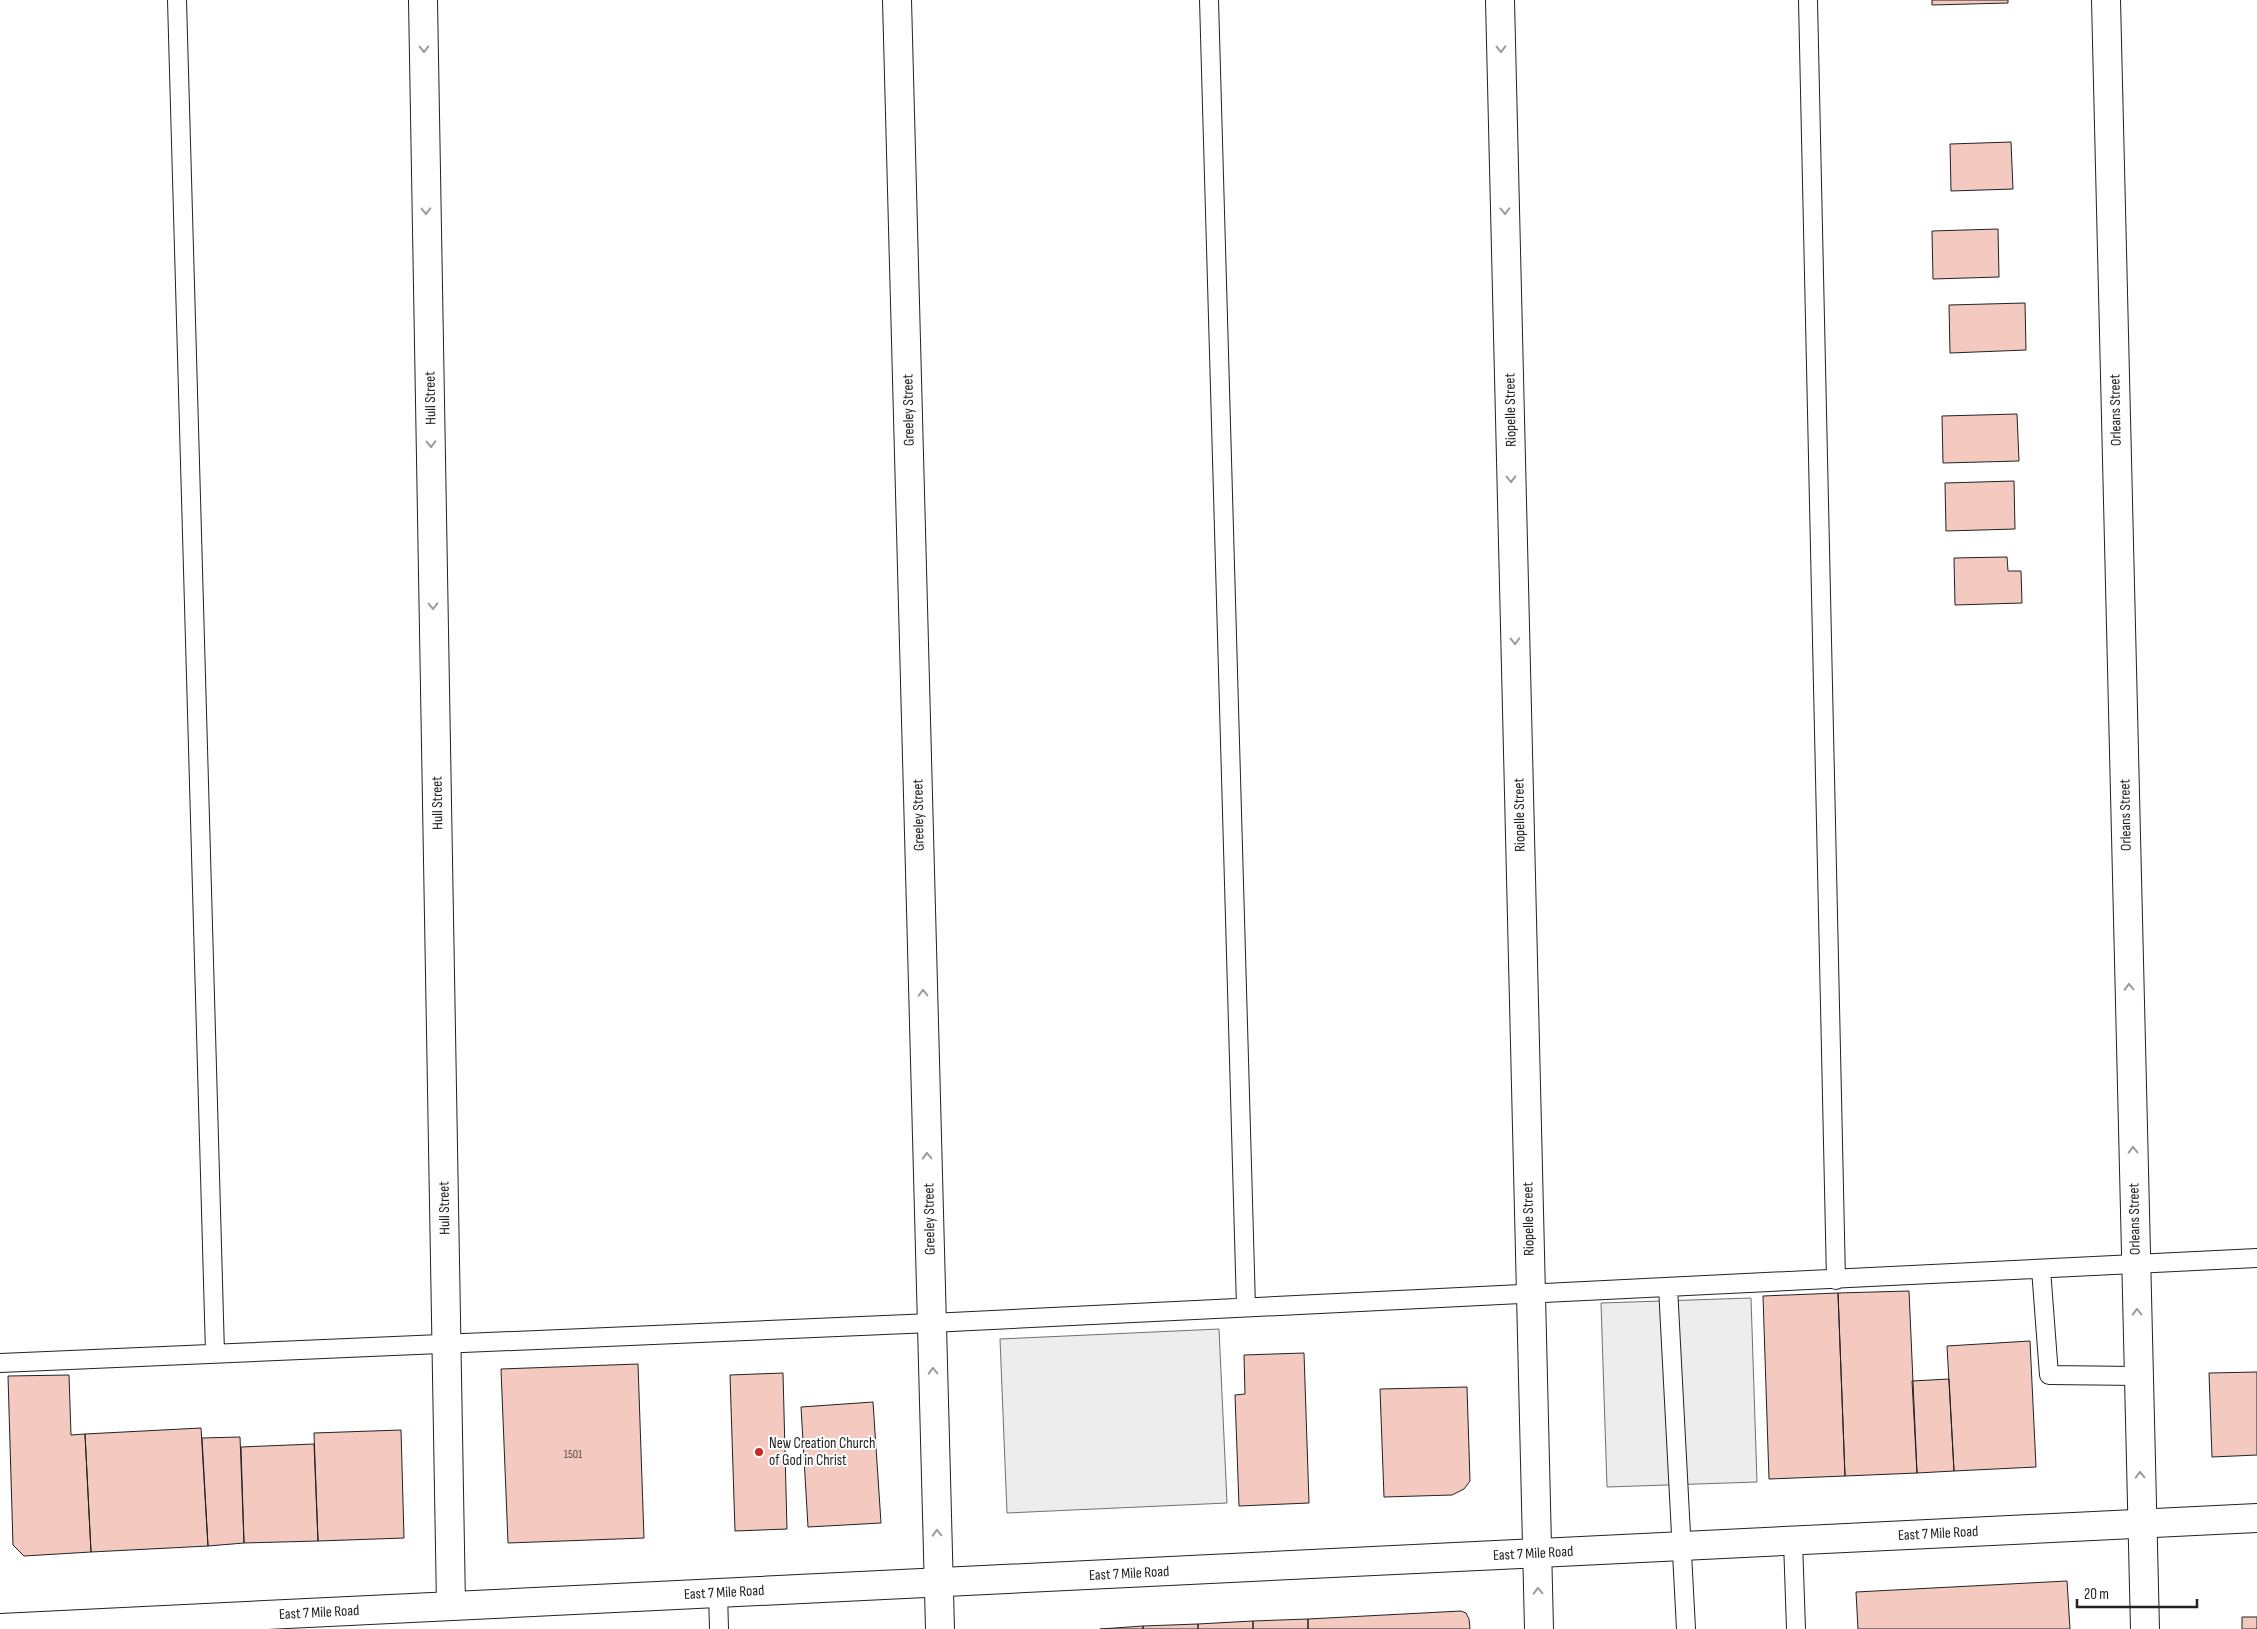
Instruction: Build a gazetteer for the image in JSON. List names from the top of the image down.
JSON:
{
  "streets": {
    "street": [
      "Hull Street",
      "Greeley Street",
      "Riopelle Street",
      "Orleans Street",
      "East 7 Mile Road"
    ]
  },
  "crossings": [
    ["Hull Street", "East 7 Mile Road"],
    ["Greeley Street", "East 7 Mile Road"],
    ["Riopelle Street", "East 7 Mile Road"],
    ["Orleans Street", "East 7 Mile Road"]
  ],
  "one_way": [
    "Hull Street",
    "Greeley Street",
    "Riopelle Street",
    "Orleans Street"
  ],
  "places": ["New Creation Church of God in Christ"],
  "house_numbers": ["1501"],
  "scale_bar": "20 m"
}
